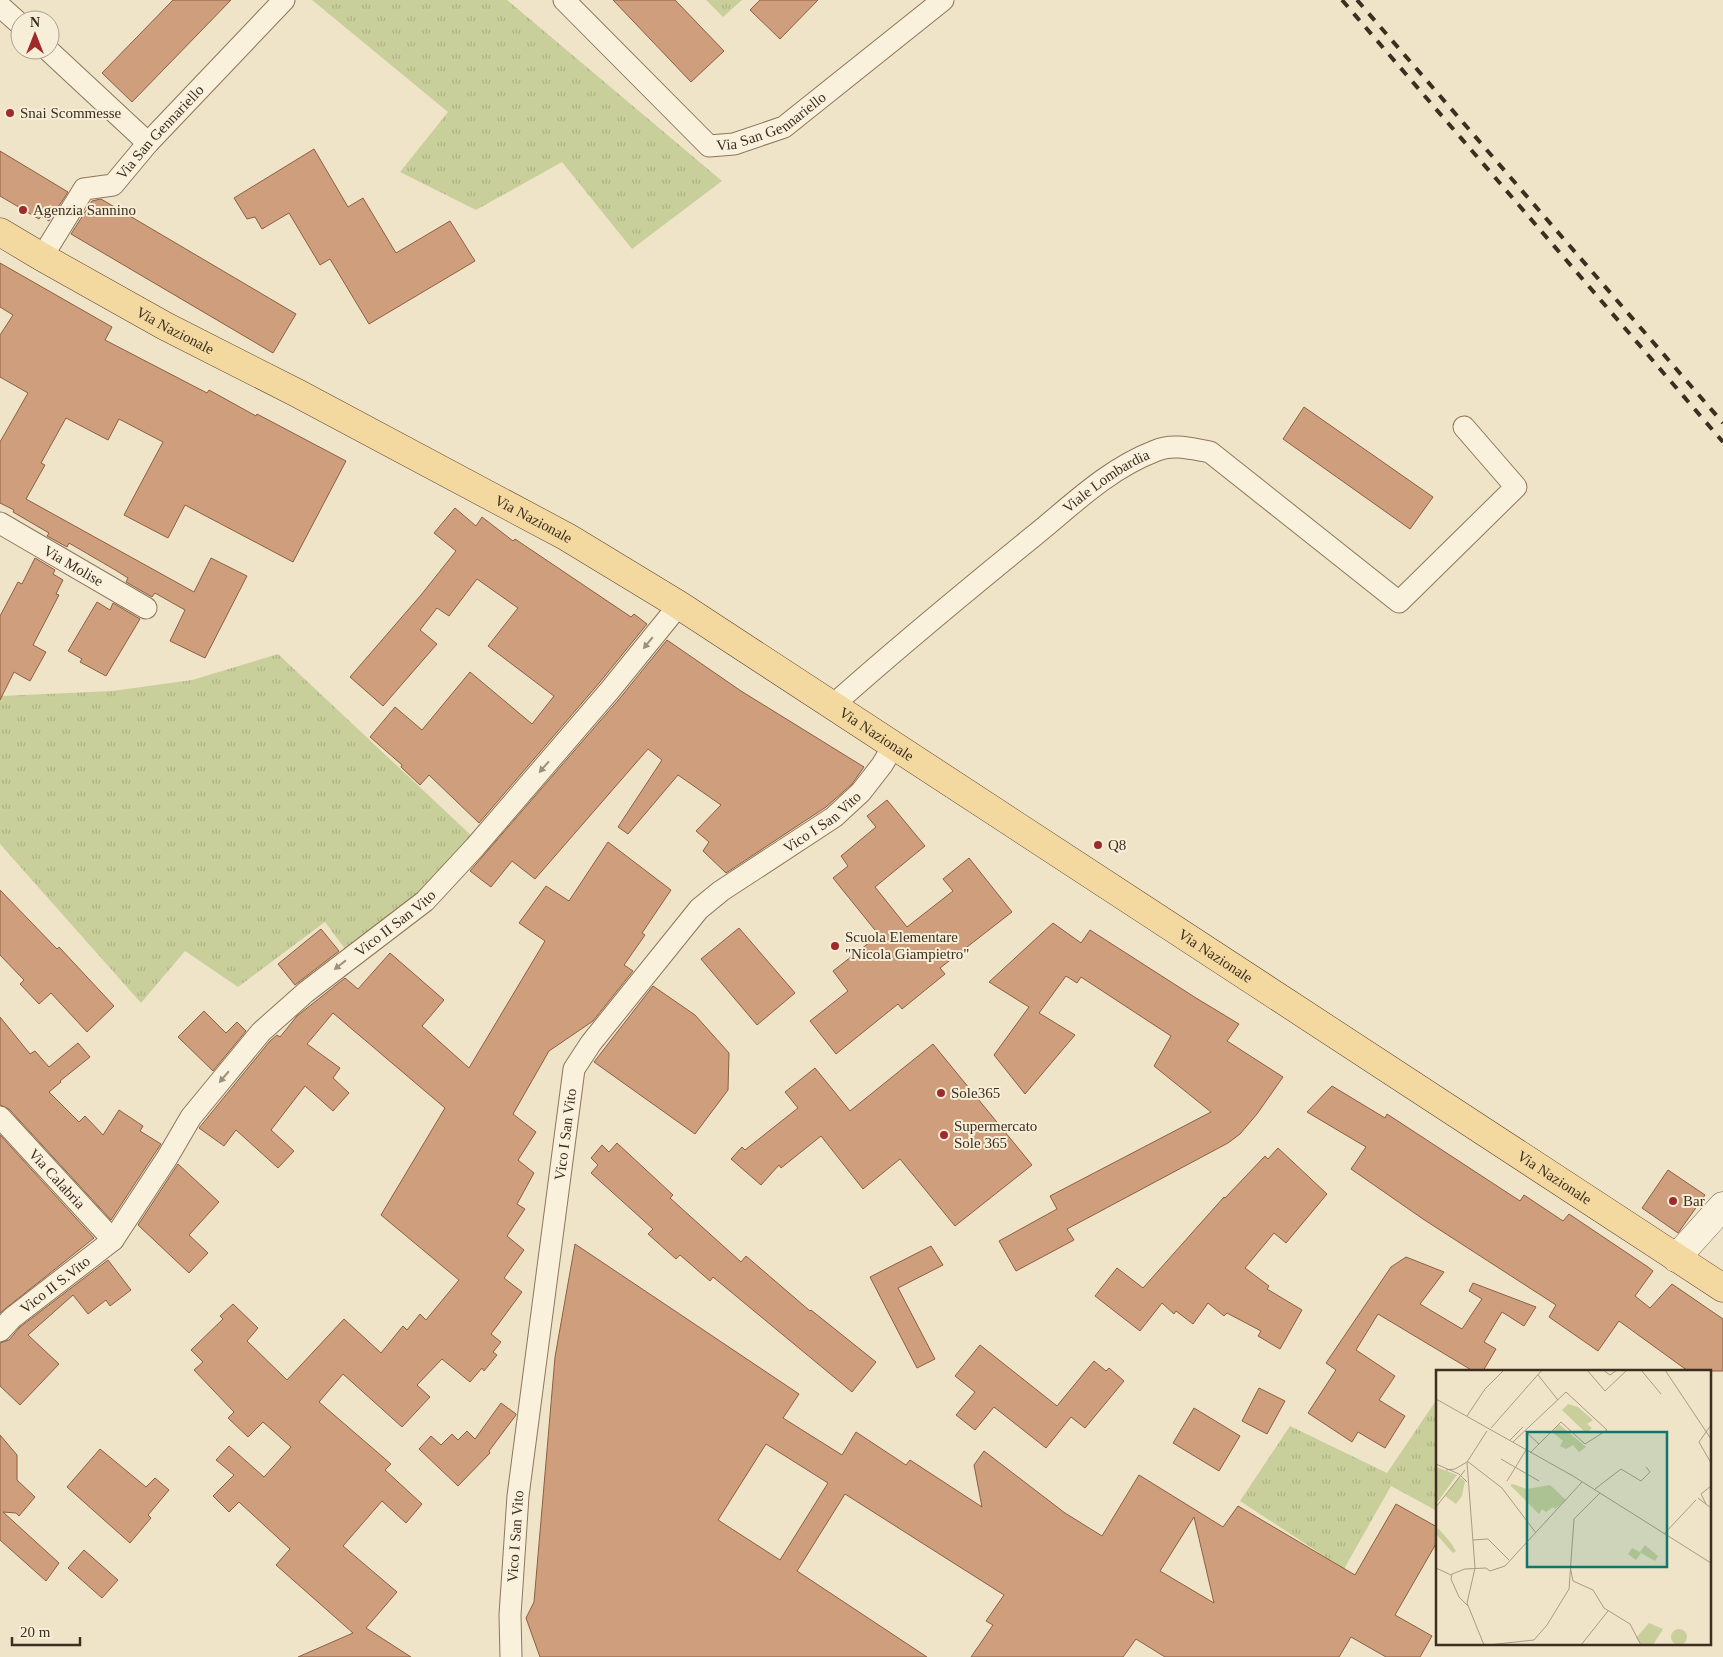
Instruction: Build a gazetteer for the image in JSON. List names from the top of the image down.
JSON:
{
  "streets": {
    "main road": ["Via Nazionale"],
    "street": [
      "Via San Gennariello",
      "Viale Lombardia",
      "Via Molise",
      "Vico I San Vito",
      "Vico II San Vito",
      "Via Calabria",
      "Vico II S.Vito"
    ]
  },
  "crossings": [
    ["Via San Gennariello", "Via Nazionale"],
    ["Via Nazionale", "Viale Lombardia"],
    ["Via Nazionale", "Vico I San Vito"],
    ["Via Nazionale", "Vico II San Vito"],
    ["Vico II San Vito", "Via Calabria"],
    ["Vico II San Vito", "Vico II S.Vito"],
    ["Via Calabria", "Vico II S.Vito"]
  ],
  "one_way": ["Vico II San Vito"],
  "places": [
    "Snai Scommesse",
    "Agenzia Sannino",
    "Q8",
    "Scuola Elementare \"Nicola Giampietro\"",
    "Sole365",
    "Supermercato Sole 365",
    "Bar"
  ],
  "scale_bar": "20 m",
  "north": "top"
}
